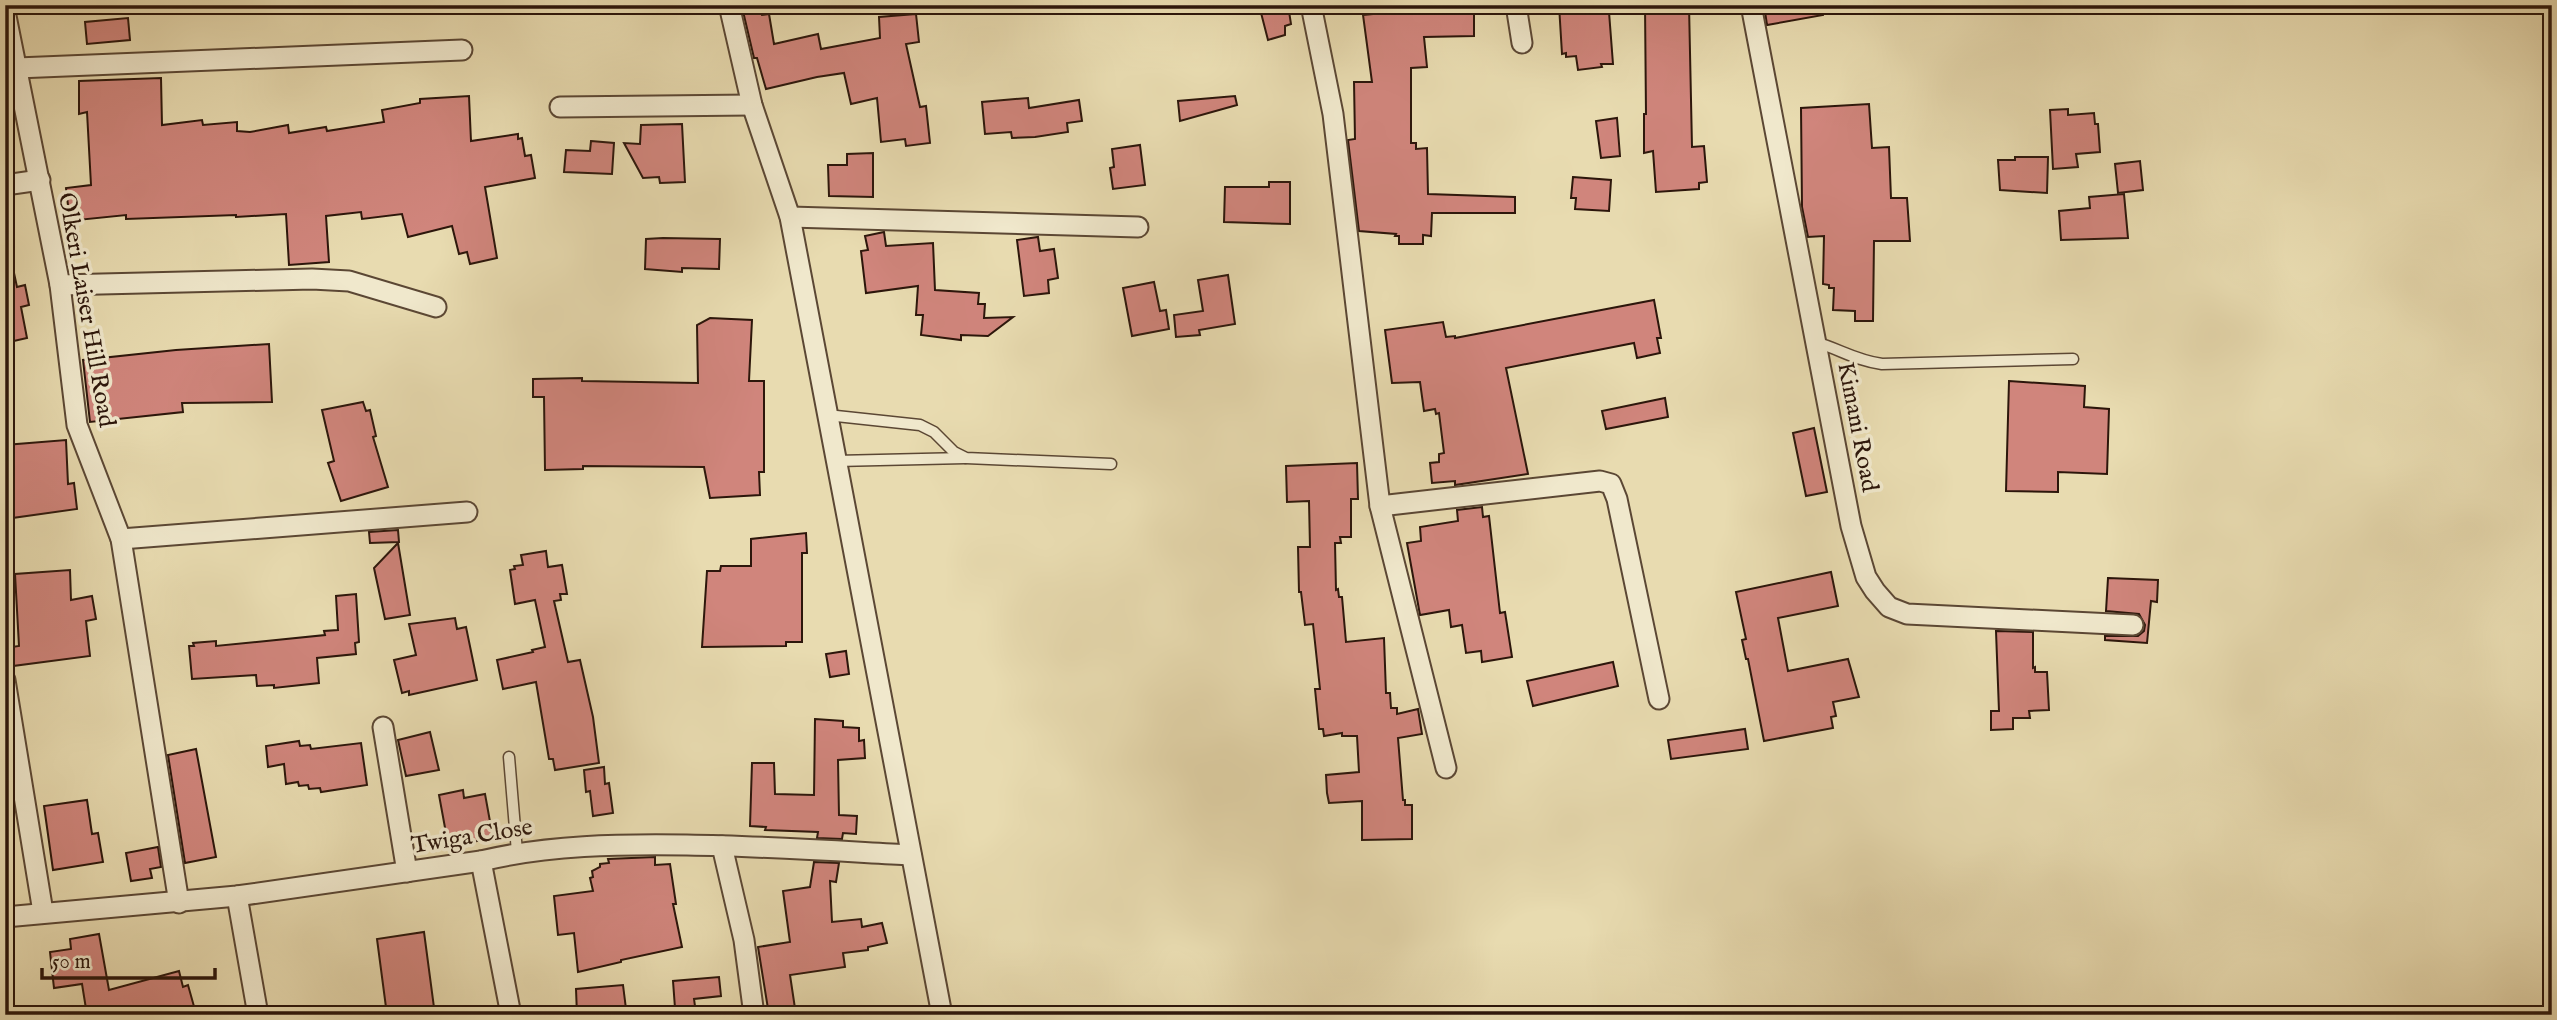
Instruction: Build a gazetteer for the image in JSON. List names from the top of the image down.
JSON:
{
  "streets": {
    "street": ["Olkeri Laiser Hill Road", "Kimani Road", "Twiga Close"]
  },
  "crossings": [
    ["Olkeri Laiser Hill Road", "Twiga Close"]
  ],
  "scale_bar": "50 m"
}
